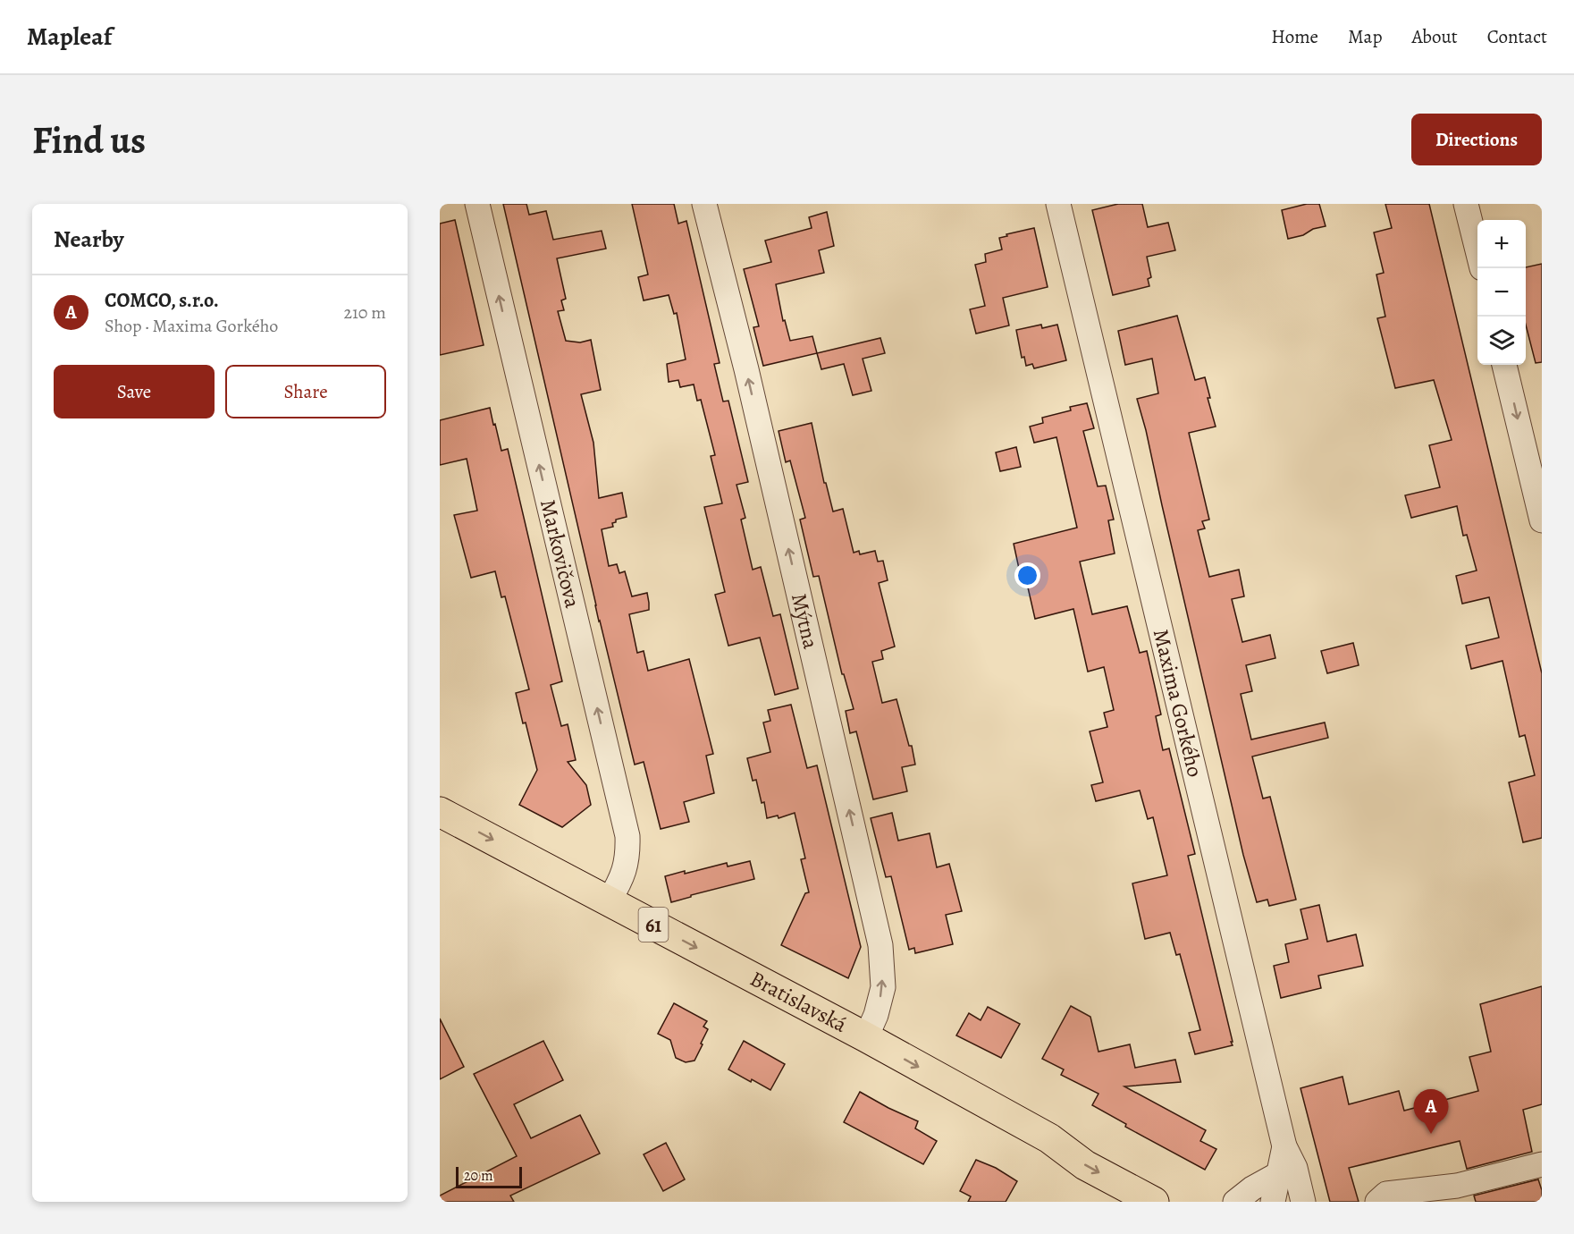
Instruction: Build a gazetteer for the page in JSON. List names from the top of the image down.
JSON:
{
  "streets": {
    "main road": ["61", "Bratislavská"],
    "street": ["Markovičova", "Mýtna", "Maxima Gorkého"]
  },
  "crossings": [
    ["Markovičova", "Bratislavská"],
    ["Mýtna", "Bratislavská"]
  ],
  "one_way": ["Markovičova", "Mýtna", "Bratislavská"],
  "scale_bar": "20 m",
  "page": {
    "header": "Mapleaf",
    "nav": [
      "Home",
      "Map",
      "About",
      "Contact"
    ],
    "buttons": [
      "Directions",
      ["Save", "Share"]
    ],
    "title": "Find us",
    "heading": "Nearby",
    "map_buttons": ["+", "−"],
    "list": [
      {
        "mark": "A",
        "name": "COMCO, s.r.o.",
        "note": "Shop · Maxima Gorkého",
        "value": "210 m"
      }
    ],
    "pins": "A",
    "scale": "20 m"
  }
}
